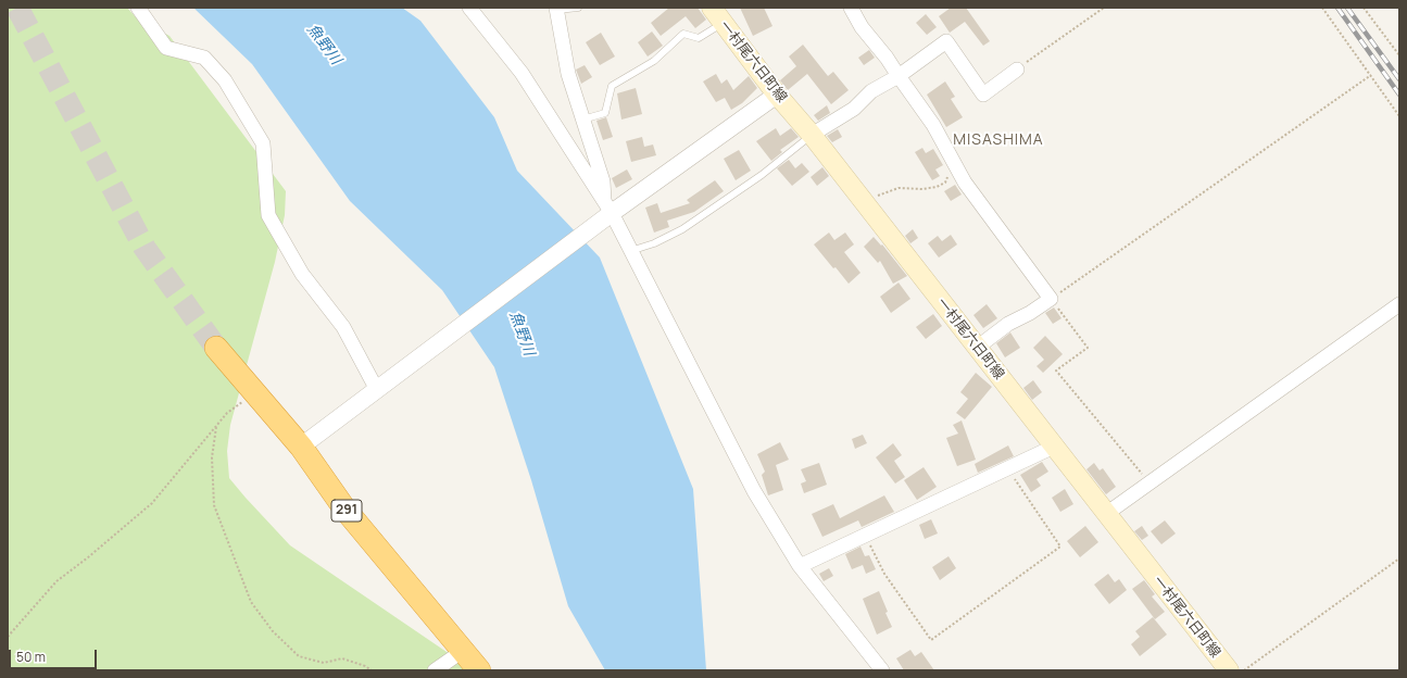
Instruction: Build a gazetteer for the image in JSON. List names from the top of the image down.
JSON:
{
  "streets": {
    "highway": ["291"],
    "main road": ["一村尾六日町線"]
  },
  "districts": ["MISASHIMA"],
  "water": ["魚野川"],
  "scale_bar": "50 m"
}
